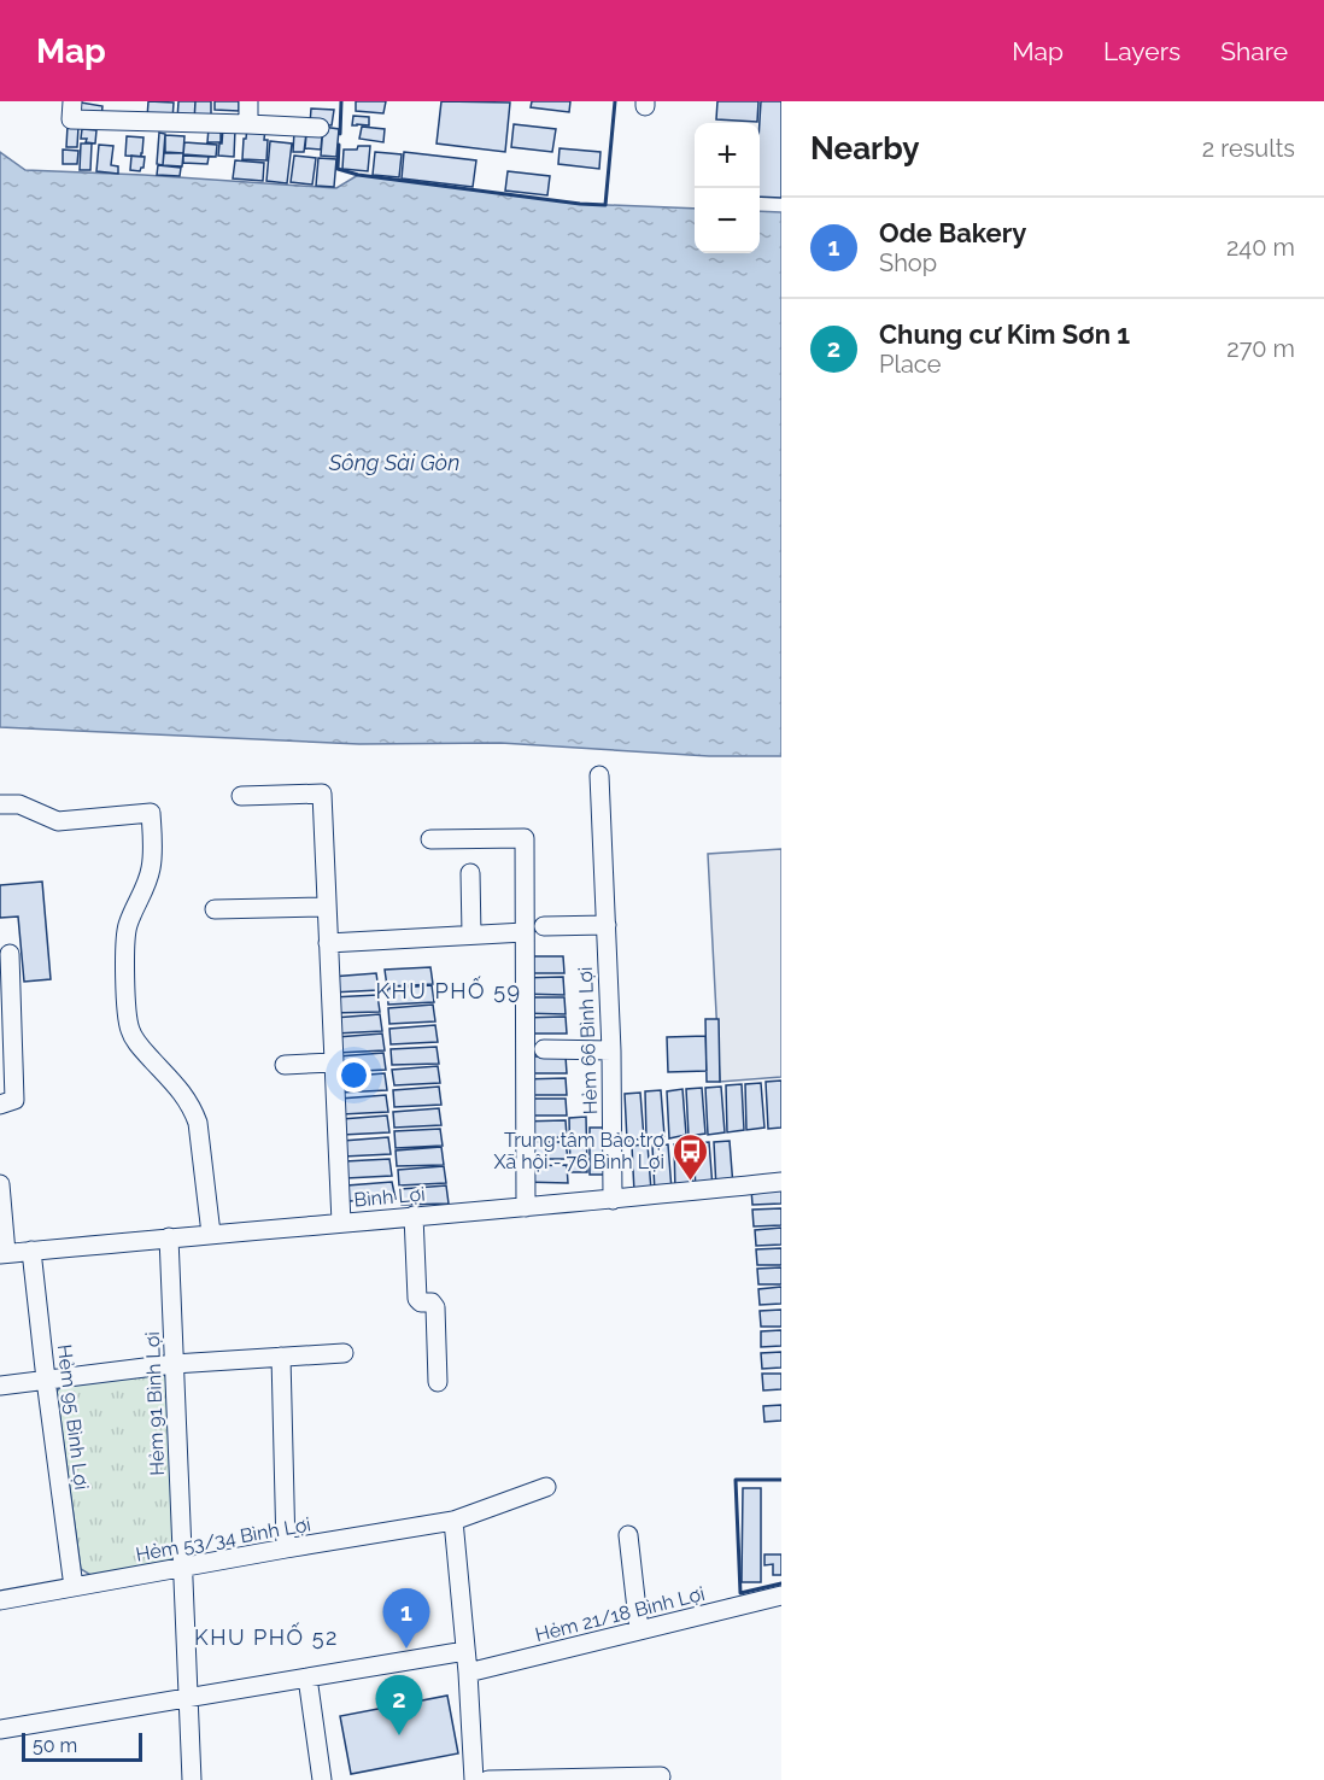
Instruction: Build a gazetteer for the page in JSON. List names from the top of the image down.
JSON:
{
  "streets": {
    "street": [
      "Hẻm 66 Bình Lợi",
      "Bình Lợi",
      "Hẻm 91 Bình Lợi",
      "Hẻm 95 Bình Lợi",
      "Hẻm 53/34 Bình Lợi",
      "Hẻm 21/18 Bình Lợi"
    ]
  },
  "crossings": [
    ["Hẻm 66 Bình Lợi", "Bình Lợi"],
    ["Bình Lợi", "Hẻm 91 Bình Lợi"],
    ["Bình Lợi", "Hẻm 95 Bình Lợi"],
    ["Hẻm 91 Bình Lợi", "Hẻm 53/34 Bình Lợi"],
    ["Hẻm 95 Bình Lợi", "Hẻm 53/34 Bình Lợi"]
  ],
  "districts": ["KHU PHỐ 59", "KHU PHỐ 52"],
  "water": ["Sông Sài Gòn"],
  "places": {
    "bus stop": ["Trung tâm Bảo trợ Xã hội - 76 Bình Lợi"]
  },
  "scale_bar": "50 m",
  "page": {
    "header": "Map",
    "nav": ["Map", "Layers", "Share"],
    "heading": ["Nearby", "2 results"],
    "map_buttons": ["+", "−"],
    "list": [
      {
        "mark": "1",
        "name": "Ode Bakery",
        "note": "Shop",
        "value": "240 m"
      },
      {
        "mark": "2",
        "name": "Chung cư Kim Sơn 1",
        "note": "Place",
        "value": "270 m"
      }
    ],
    "pins": ["1", "2"],
    "scale": "50 m"
  }
}
